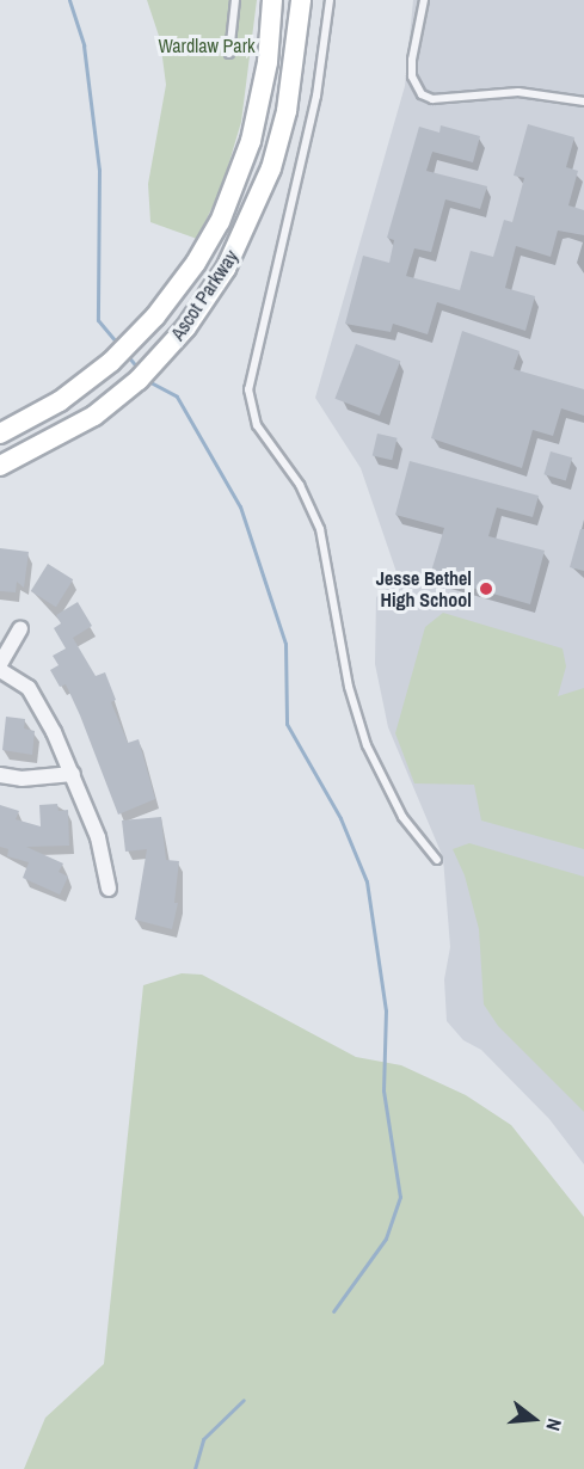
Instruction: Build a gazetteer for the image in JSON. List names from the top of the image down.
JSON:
{
  "streets": {
    "main road": ["Ascot Parkway"]
  },
  "parks": ["Wardlaw Park"],
  "places": ["Jesse Bethel High School"],
  "north": "right"
}
